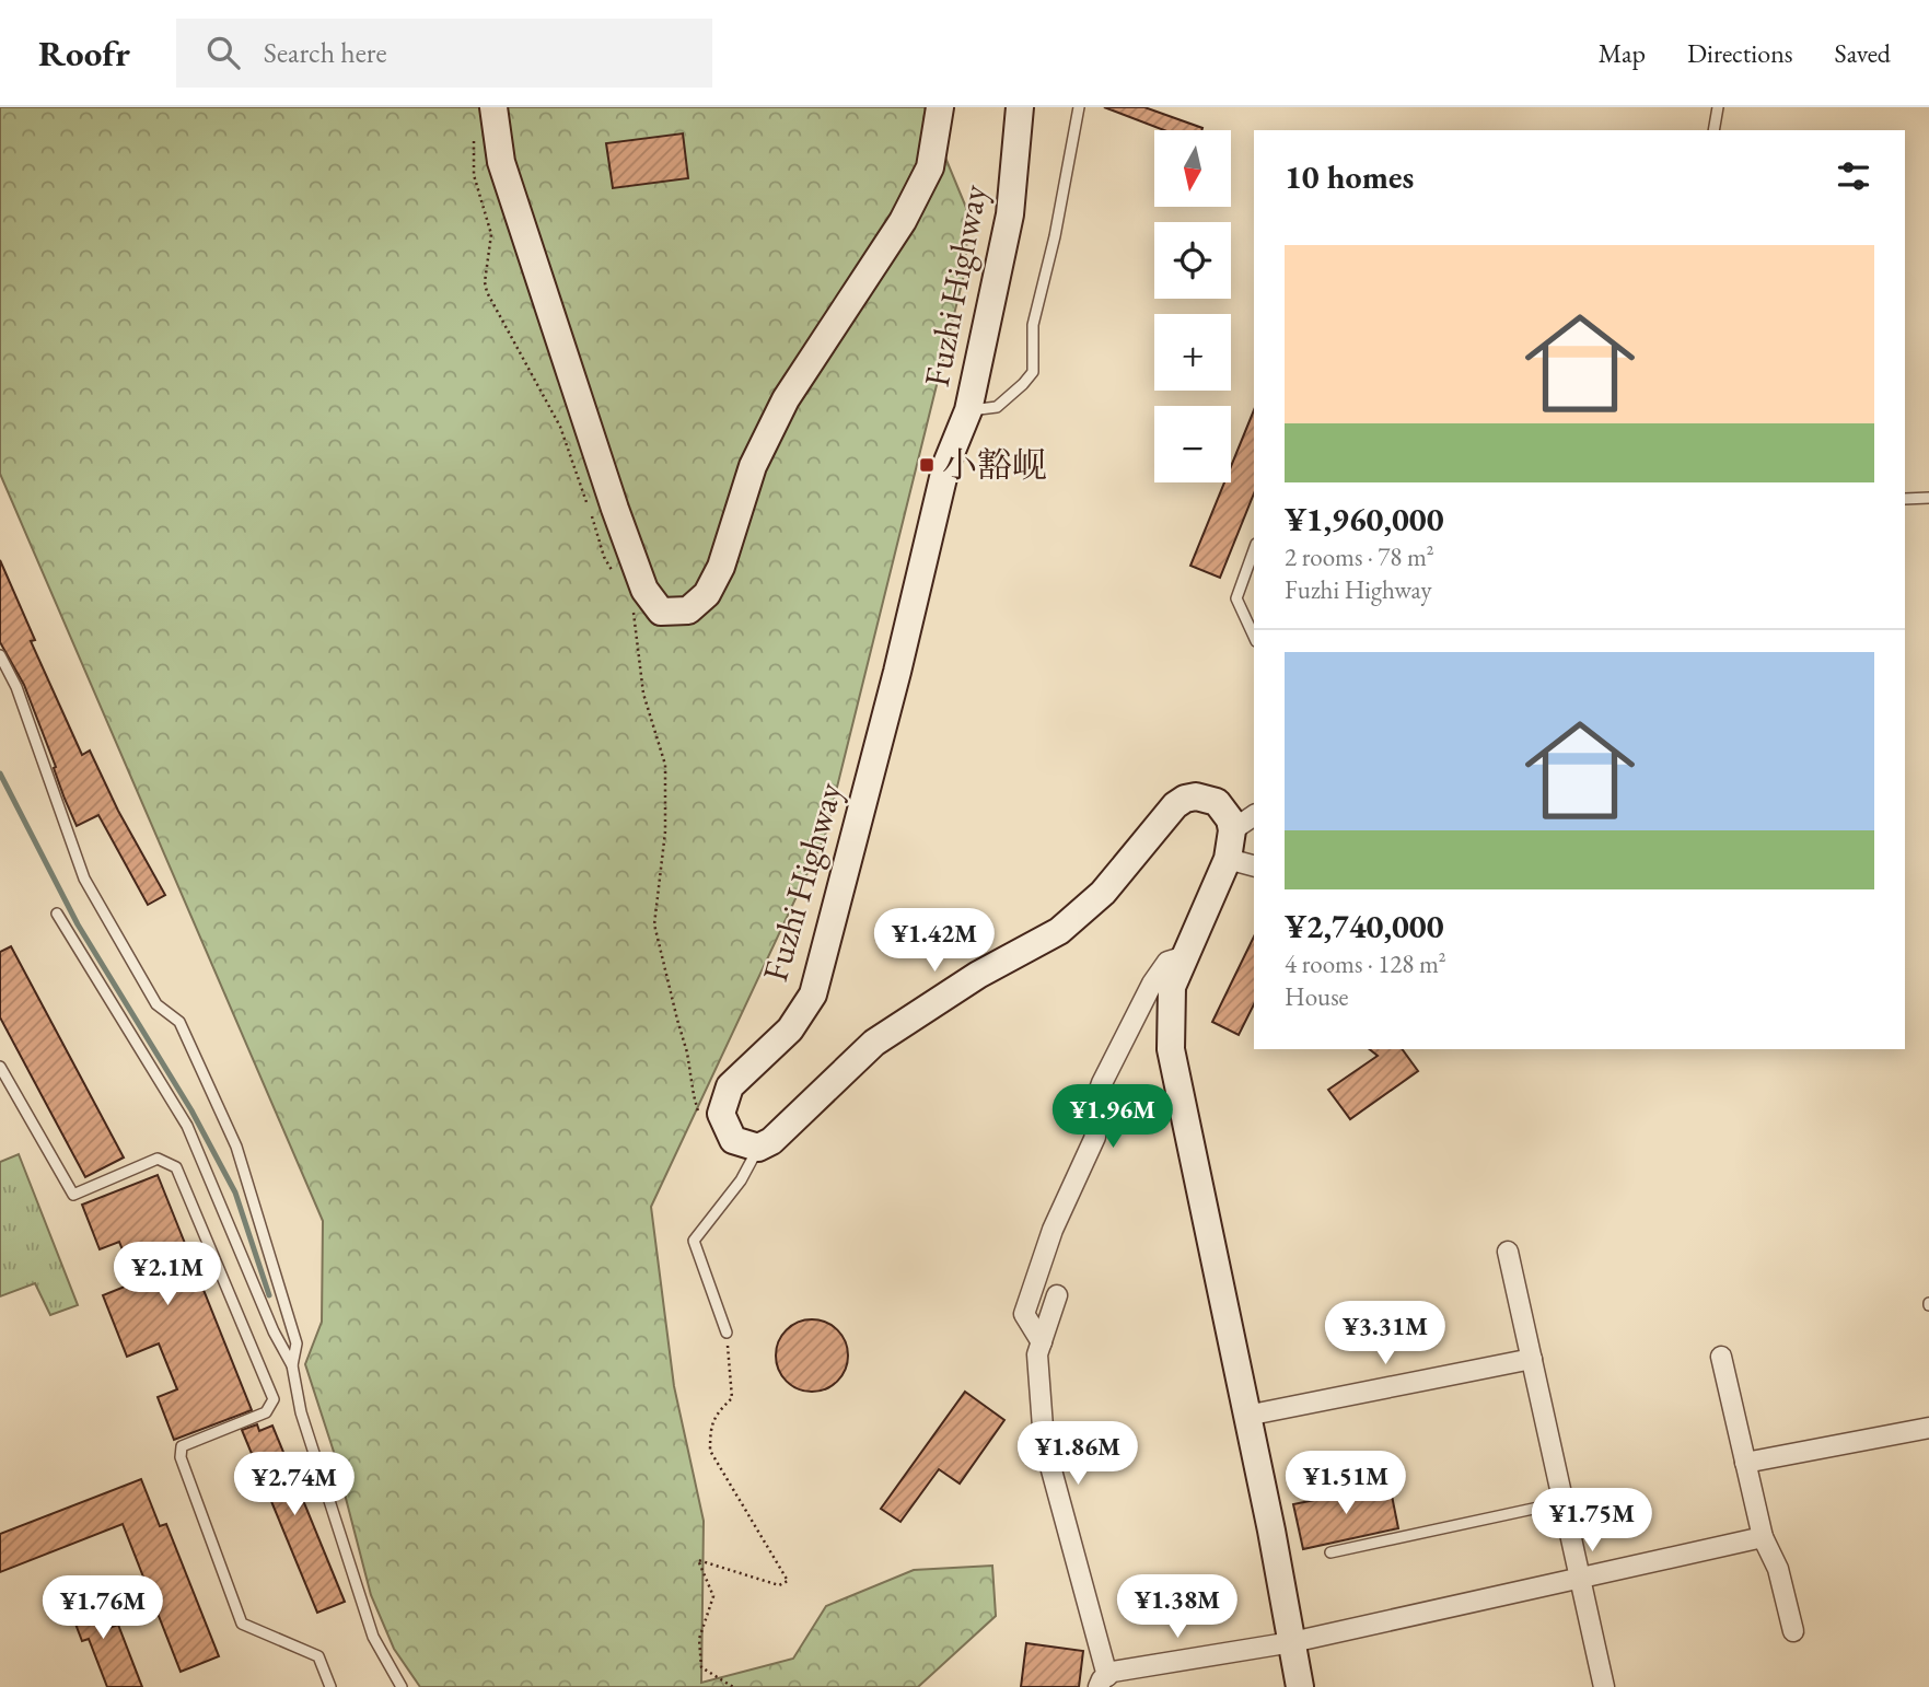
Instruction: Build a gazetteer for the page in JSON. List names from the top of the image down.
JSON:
{
  "streets": {
    "main road": ["Fuzhi Highway"]
  },
  "places": {
    "transit": ["小豁岘"]
  },
  "north": "bottom",
  "page": {
    "header": "Roofr",
    "search": "Search here",
    "nav": ["Map", "Directions", "Saved"],
    "map_buttons": ["+", "−"],
    "heading": "10 homes",
    "list": [
      {
        "name": "¥1,960,000",
        "note": "2 rooms · 78 m² · Fuzhi Highway"
      },
      {
        "name": "¥2,740,000",
        "note": "4 rooms · 128 m² · House"
      }
    ],
    "price": [
      "¥1.42M",
      "¥1.96M",
      "¥2.1M",
      "¥3.31M",
      "¥1.86M",
      "¥1.51M",
      "¥2.74M",
      "¥1.75M",
      "¥1.38M",
      "¥1.76M"
    ]
  }
}
